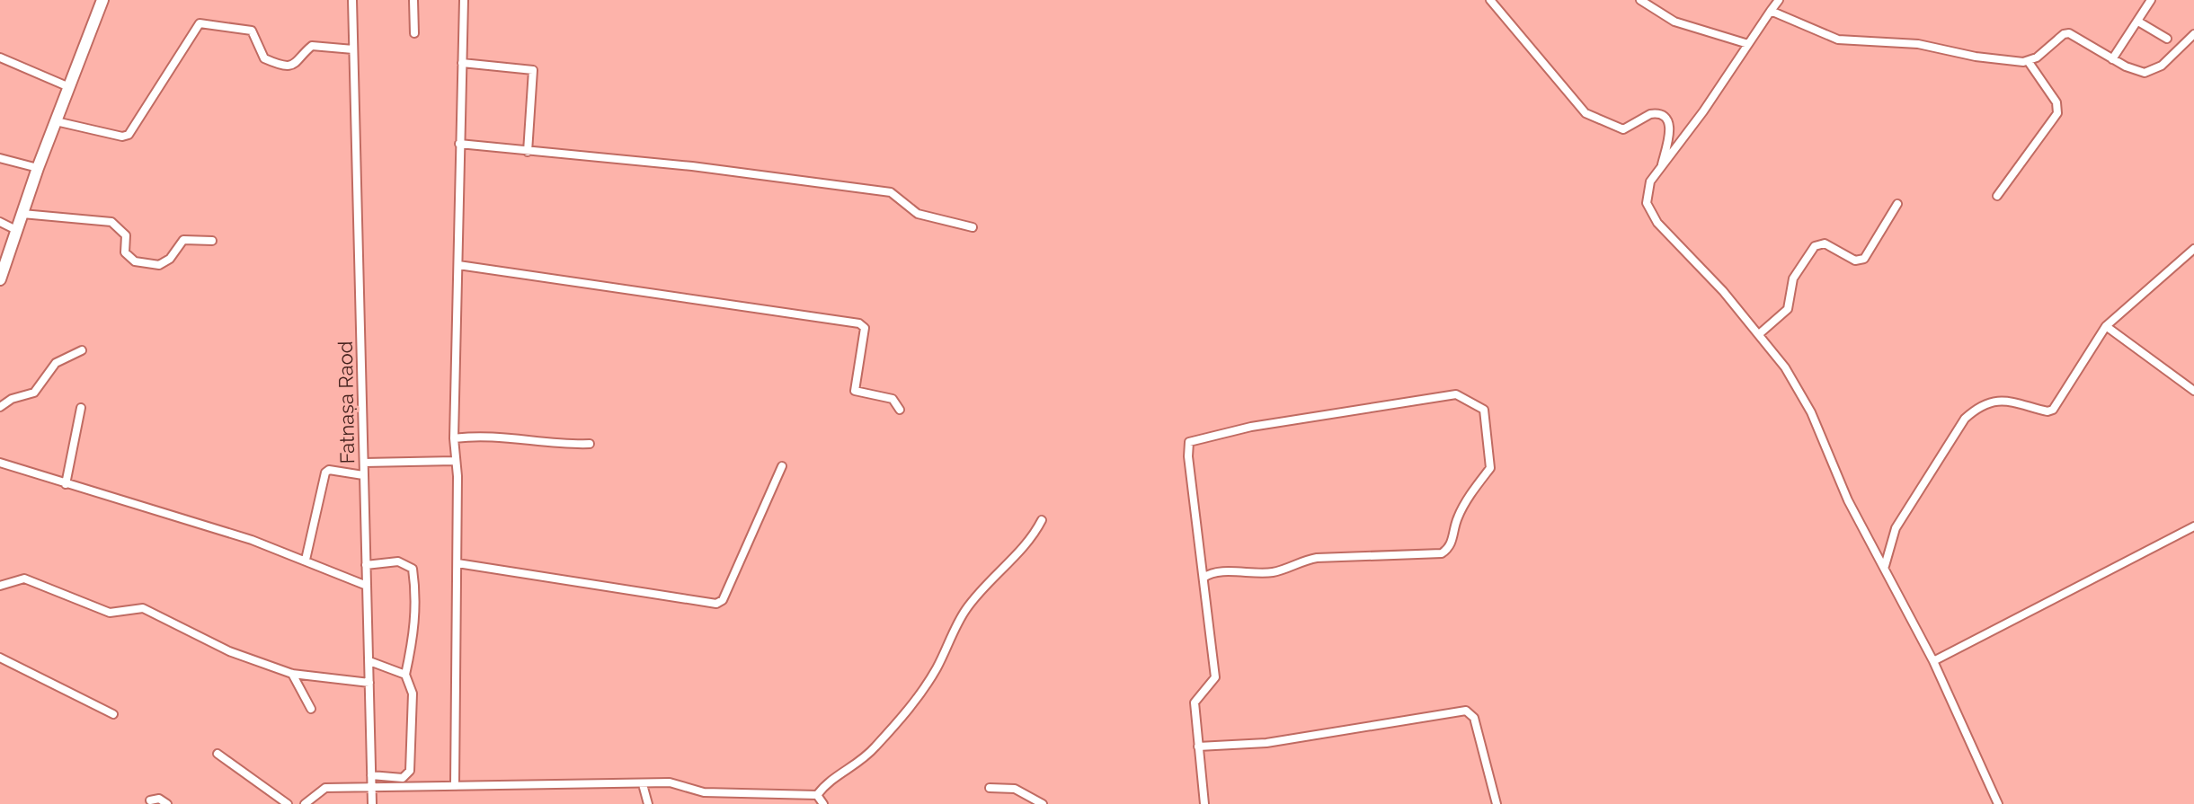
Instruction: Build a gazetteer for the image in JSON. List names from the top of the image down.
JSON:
{
  "streets": {
    "street": ["Fatnaṣa Raod"]
  }
}
